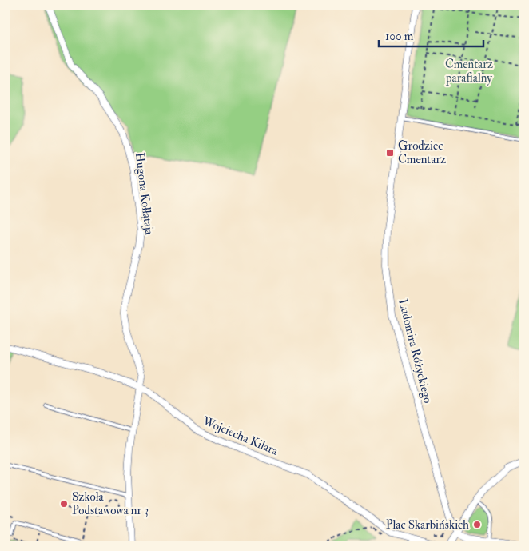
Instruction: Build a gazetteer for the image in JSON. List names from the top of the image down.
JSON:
{
  "streets": {
    "street": ["Hugona Kołłątaja", "Ludomira Różyckiego", "Wojciecha Kilara"]
  },
  "crossings": [
    ["Hugona Kołłątaja", "Wojciecha Kilara"]
  ],
  "parks": ["Cmentarz parafialny"],
  "places": {
    "transit": ["Grodziec Cmentarz"],
    "other": ["Szkoła Podstawowa nr 3", "Plac Skarbińskich"]
  },
  "scale_bar": "100 m"
}
